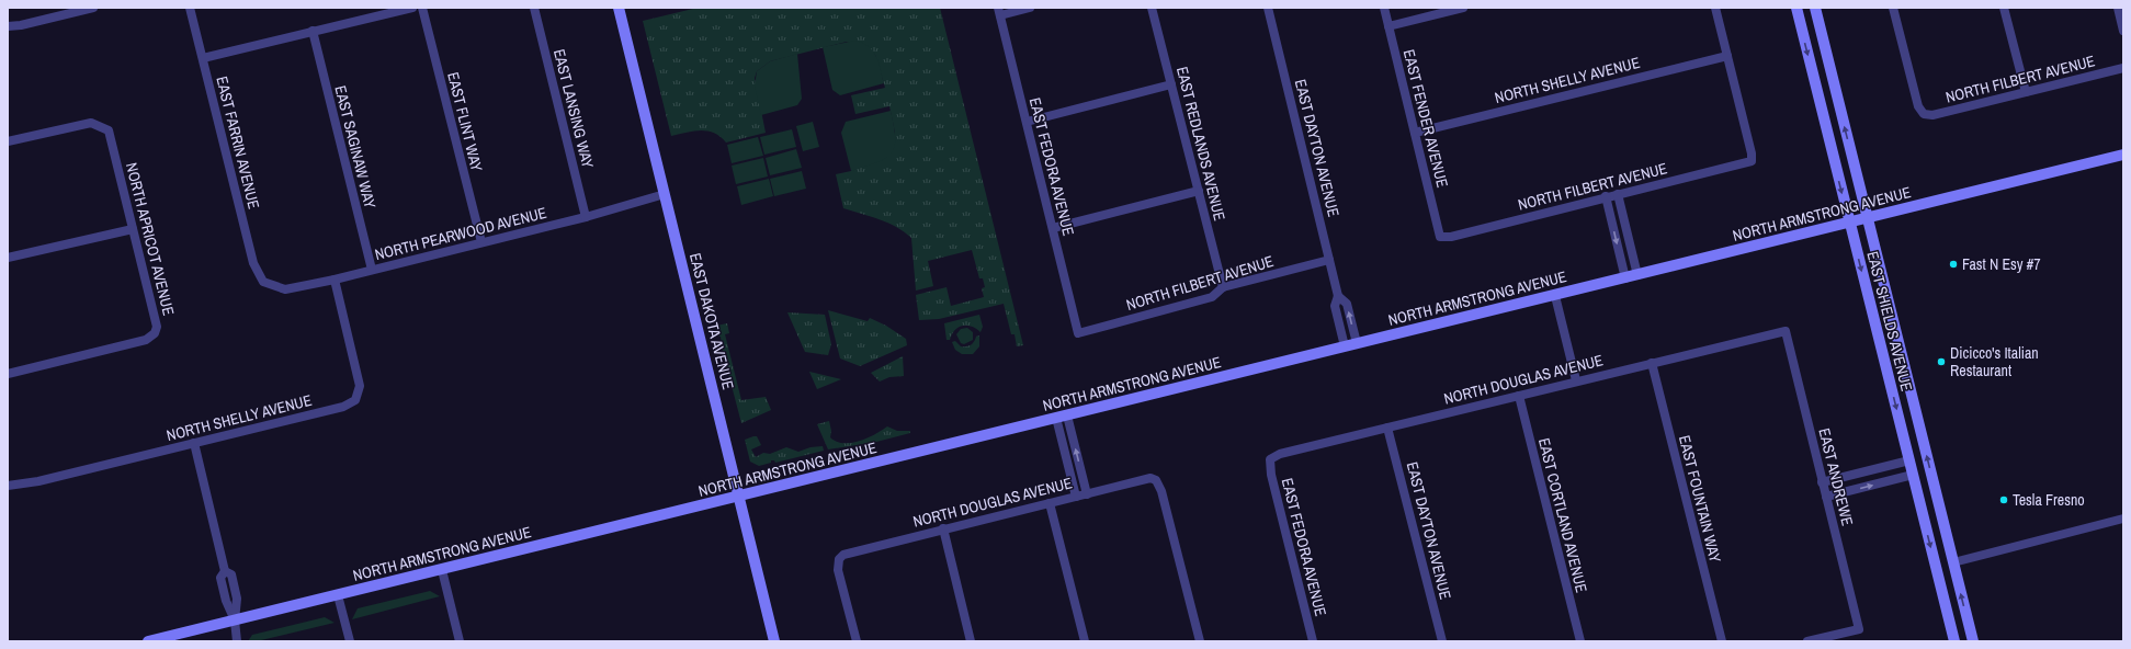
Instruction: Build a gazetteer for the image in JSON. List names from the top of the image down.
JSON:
{
  "streets": {
    "street": [
      "NORTH FILBERT AVENUE",
      "NORTH SHELLY AVENUE",
      "EAST LANSING WAY",
      "EAST FENDER AVENUE",
      "EAST FLINT WAY",
      "EAST FARRIN AVENUE",
      "EAST REDLANDS AVENUE",
      "EAST SAGINAW WAY",
      "EAST DAYTON AVENUE",
      "EAST FEDORA AVENUE",
      "NORTH ARMSTRONG AVENUE",
      "NORTH PEARWOOD AVENUE",
      "NORTH APRICOT AVENUE",
      "EAST DAKOTA AVENUE",
      "EAST SHIELDS AVENUE",
      "NORTH DOUGLAS AVENUE",
      "EAST ANDREWE",
      "EAST FOUNTAIN WAY",
      "EAST CORTLAND AVENUE"
    ]
  },
  "crossings": [
    ["NORTH FILBERT AVENUE", "NORTH SHELLY AVENUE"],
    ["NORTH FILBERT AVENUE", "EAST FENDER AVENUE"],
    ["NORTH FILBERT AVENUE", "EAST REDLANDS AVENUE"],
    ["NORTH FILBERT AVENUE", "EAST DAYTON AVENUE"],
    ["NORTH FILBERT AVENUE", "EAST FEDORA AVENUE"],
    ["NORTH SHELLY AVENUE", "EAST FENDER AVENUE"],
    ["NORTH SHELLY AVENUE", "NORTH PEARWOOD AVENUE"],
    ["EAST LANSING WAY", "NORTH PEARWOOD AVENUE"],
    ["EAST FLINT WAY", "NORTH PEARWOOD AVENUE"],
    ["EAST FARRIN AVENUE", "NORTH PEARWOOD AVENUE"],
    ["EAST SAGINAW WAY", "NORTH PEARWOOD AVENUE"],
    ["EAST DAYTON AVENUE", "NORTH ARMSTRONG AVENUE"],
    ["EAST DAYTON AVENUE", "NORTH DOUGLAS AVENUE"],
    ["EAST FEDORA AVENUE", "NORTH DOUGLAS AVENUE"],
    ["NORTH ARMSTRONG AVENUE", "EAST DAKOTA AVENUE"],
    ["NORTH ARMSTRONG AVENUE", "EAST SHIELDS AVENUE"],
    ["NORTH PEARWOOD AVENUE", "EAST DAKOTA AVENUE"],
    ["NORTH DOUGLAS AVENUE", "EAST ANDREWE"],
    ["NORTH DOUGLAS AVENUE", "EAST FOUNTAIN WAY"],
    ["NORTH DOUGLAS AVENUE", "EAST CORTLAND AVENUE"]
  ],
  "places": ["Fast N Esy #7", "Dicicco's Italian Restaurant", "Tesla Fresno"]
}
